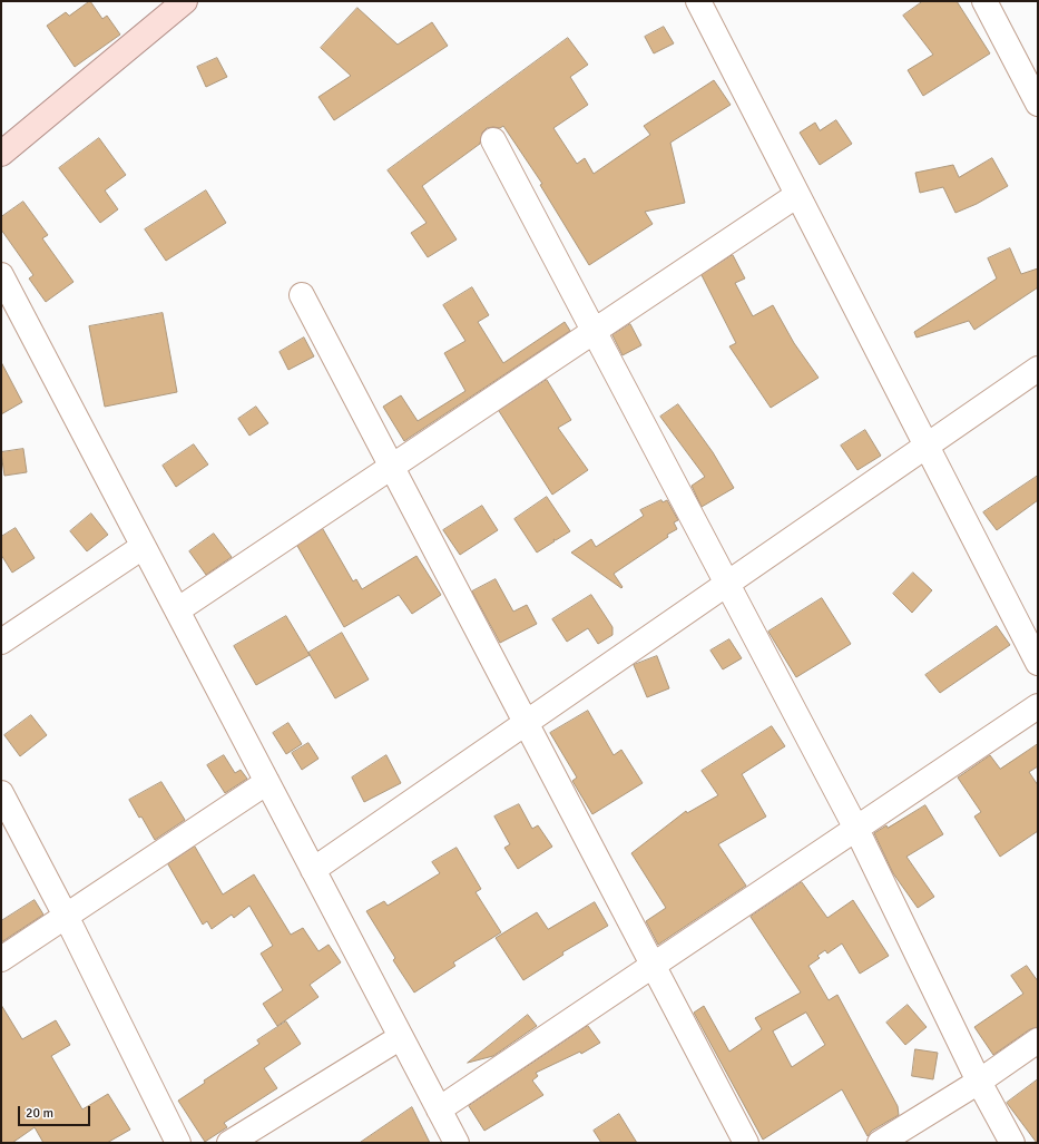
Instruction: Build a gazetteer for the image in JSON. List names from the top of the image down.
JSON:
{
  "scale_bar": "20 m"
}
